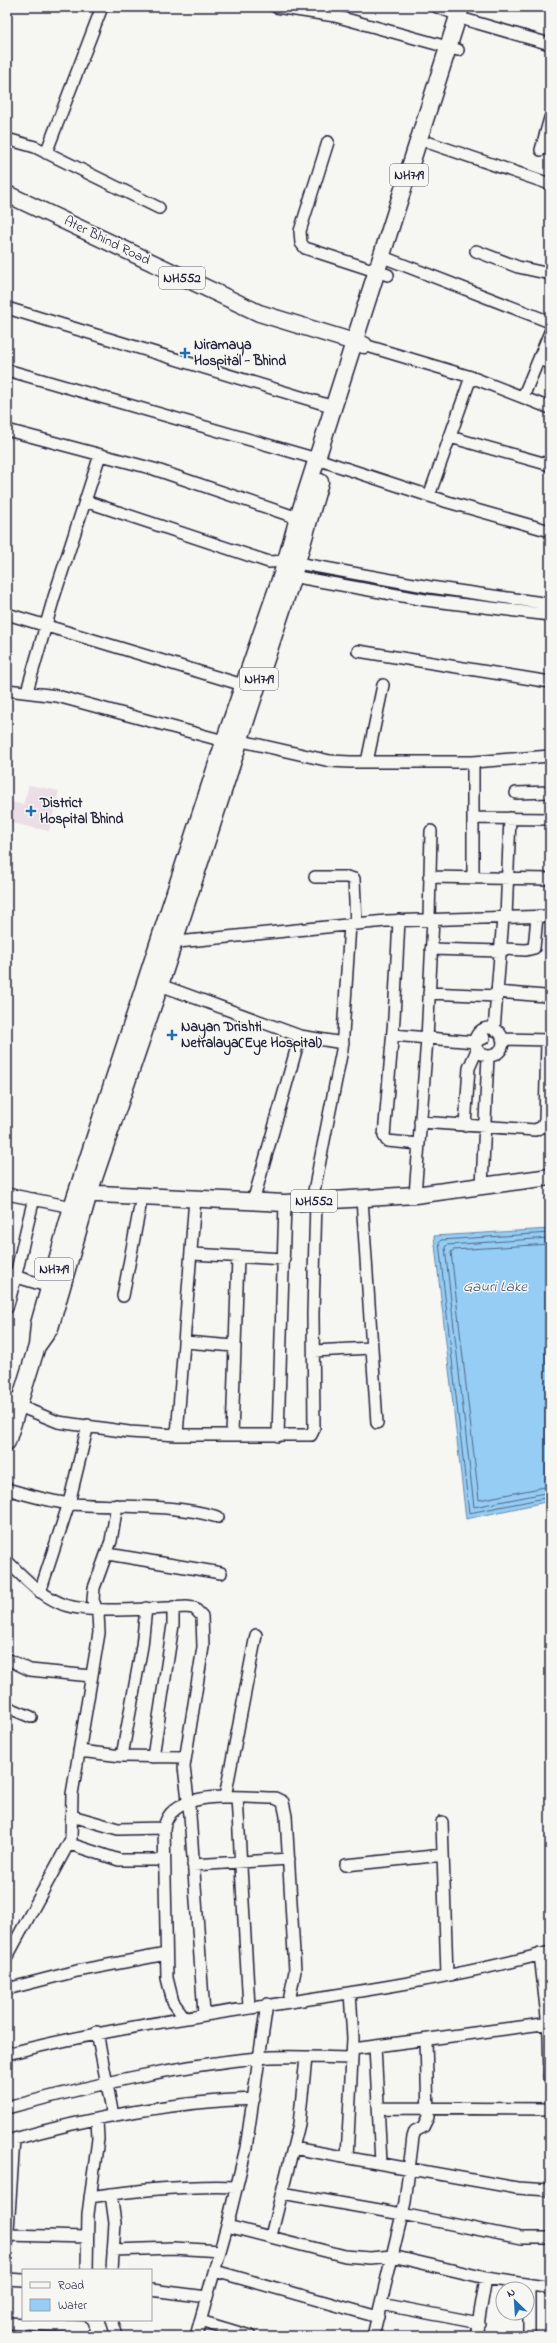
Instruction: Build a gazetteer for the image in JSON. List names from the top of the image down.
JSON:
{
  "streets": {
    "highway": ["NH719", "Ater Bhind Road", "NH552"]
  },
  "crossings": [
    ["NH719", "Ater Bhind Road"],
    ["NH719", "NH552"]
  ],
  "water": ["Gauri Lake"],
  "places": {
    "health": ["Niramaya Hospital - Bhind", "District Hospital Bhind", "Nayan Drishti Netralaya(Eye Hospital)"]
  },
  "legend": ["Road", "Water"],
  "north": "top left"
}
